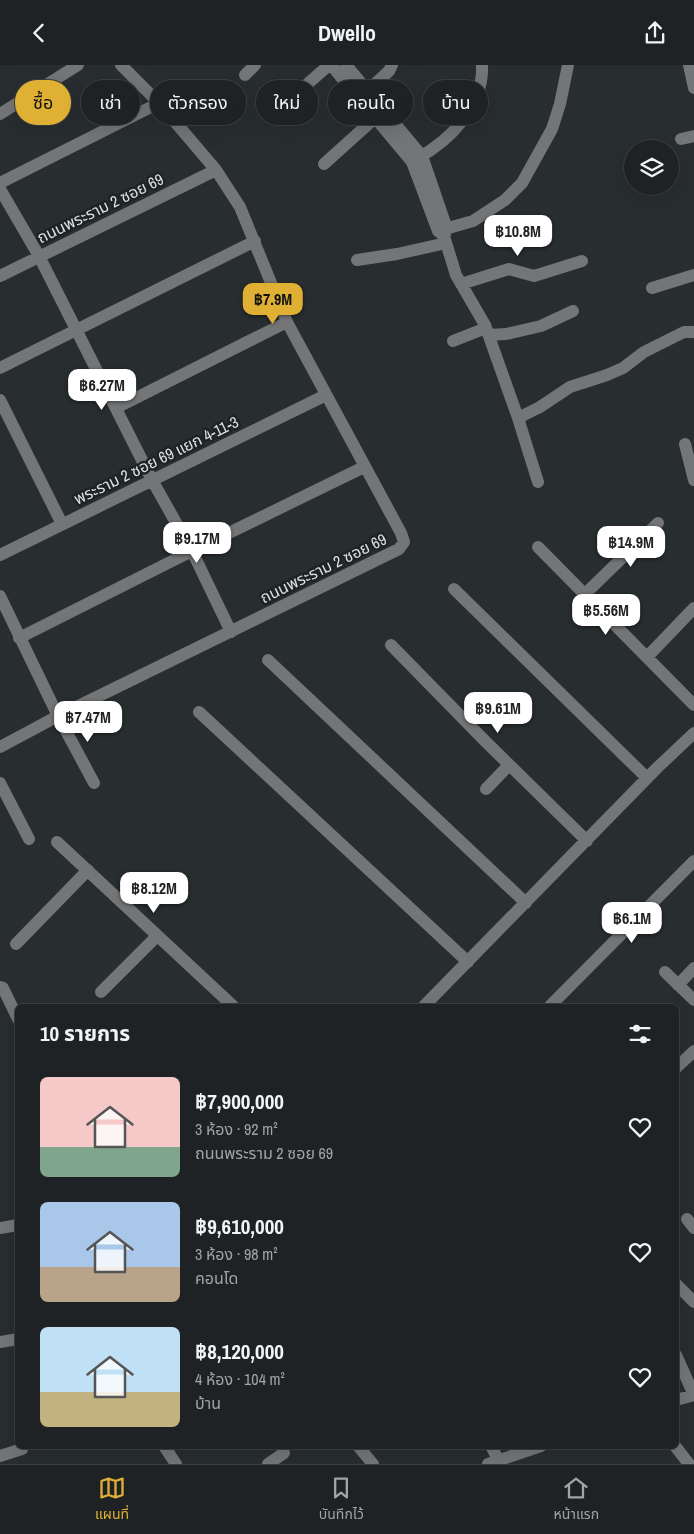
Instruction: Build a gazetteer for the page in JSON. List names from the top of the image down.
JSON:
{
  "streets": {
    "street": ["ถนนพระราม 2 ซอย 69", "พระราม 2 ซอย 69 แยก 4-11-3"]
  },
  "crossings": [
    ["ถนนพระราม 2 ซอย 69", "พระราม 2 ซอย 69 แยก 4-11-3"]
  ],
  "page": {
    "header": "Dwello",
    "chip": [
      "ซื้อ",
      "เช่า",
      "ตัวกรอง",
      "ใหม่",
      "คอนโด",
      "บ้าน"
    ],
    "price": [
      "฿10.8M",
      "฿7.9M",
      "฿6.27M",
      "฿9.17M",
      "฿14.9M",
      "฿5.56M",
      "฿9.61M",
      "฿7.47M",
      "฿8.12M",
      "฿6.1M"
    ],
    "heading": "10 รายการ",
    "list": [
      {
        "name": "฿7,900,000",
        "note": "3 ห้อง · 92 m² · ถนนพระราม 2 ซอย 69"
      },
      {
        "name": "฿9,610,000",
        "note": "3 ห้อง · 98 m² · คอนโด"
      },
      {
        "name": "฿8,120,000",
        "note": "4 ห้อง · 104 m² · บ้าน"
      }
    ],
    "tabs": ["แผนที่", "บันทึกไว้", "หน้าแรก"]
  }
}
